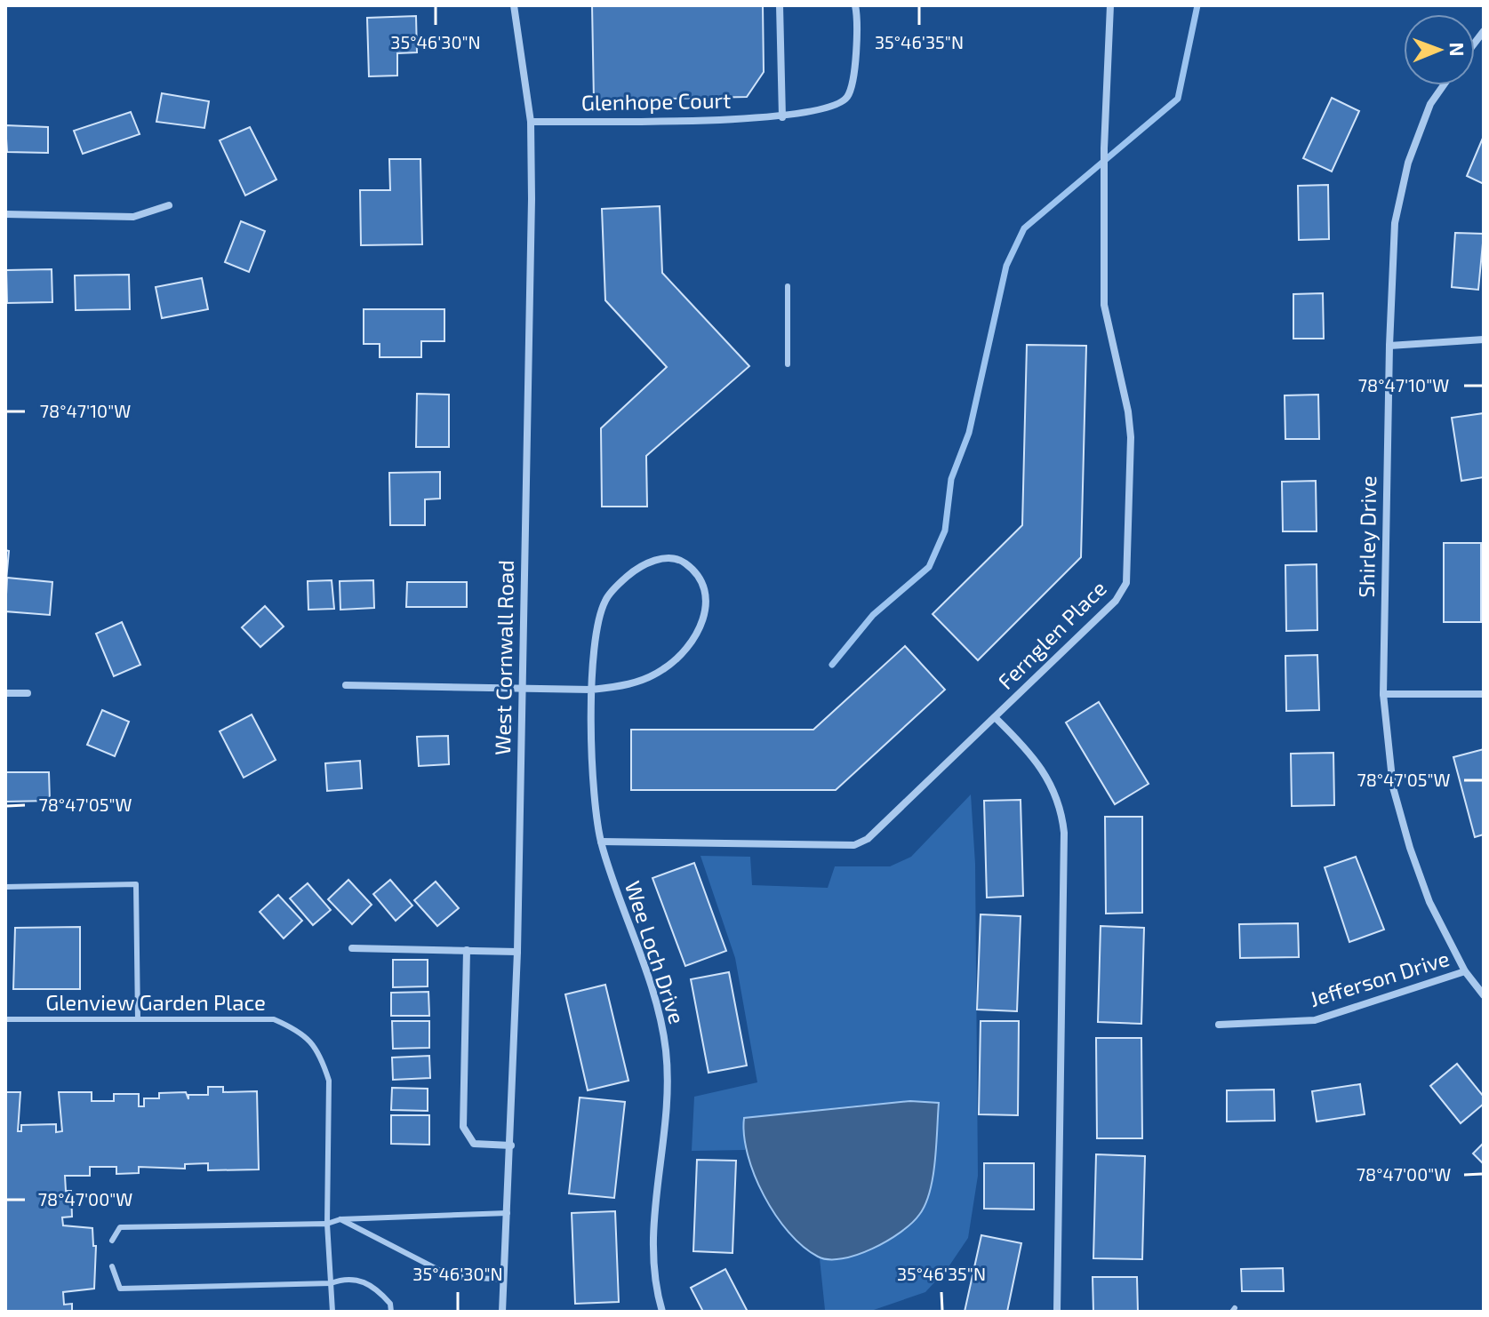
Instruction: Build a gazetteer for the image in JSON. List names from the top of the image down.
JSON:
{
  "streets": {
    "street": [
      "Glenhope Court",
      "Shirley Drive",
      "Fernglen Place",
      "West Cornwall Road",
      "Wee Loch Drive",
      "Jefferson Drive"
    ],
    "lane": ["Glenview Garden Place"]
  },
  "crossings": [
    ["Glenhope Court", "West Cornwall Road"],
    ["Shirley Drive", "Jefferson Drive"],
    ["Fernglen Place", "Wee Loch Drive"]
  ],
  "north": "right",
  "coordinates": [
    "35°46'30\"N",
    "35°46'35\"N",
    "78°47'10\"W",
    "78°47'05\"W",
    "78°47'00\"W"
  ]
}
